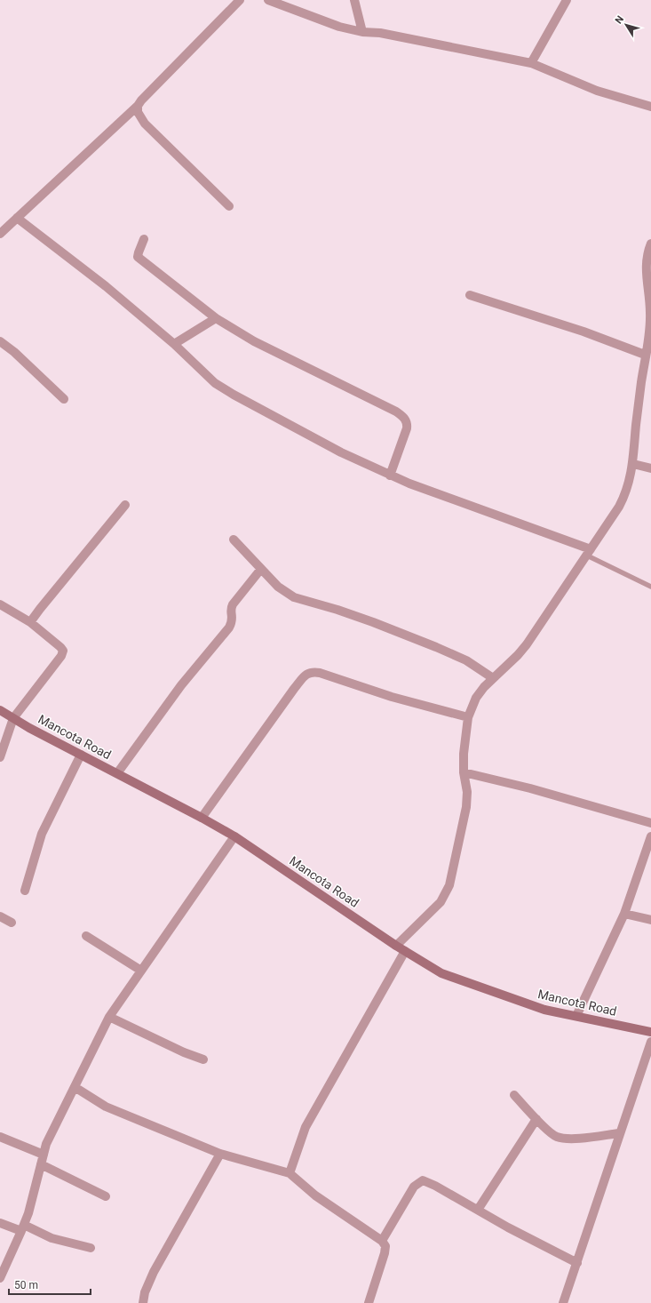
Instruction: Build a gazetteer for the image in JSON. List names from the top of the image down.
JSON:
{
  "streets": {
    "main road": ["Mancota Road"]
  },
  "scale_bar": "50 m",
  "north": "top left"
}
